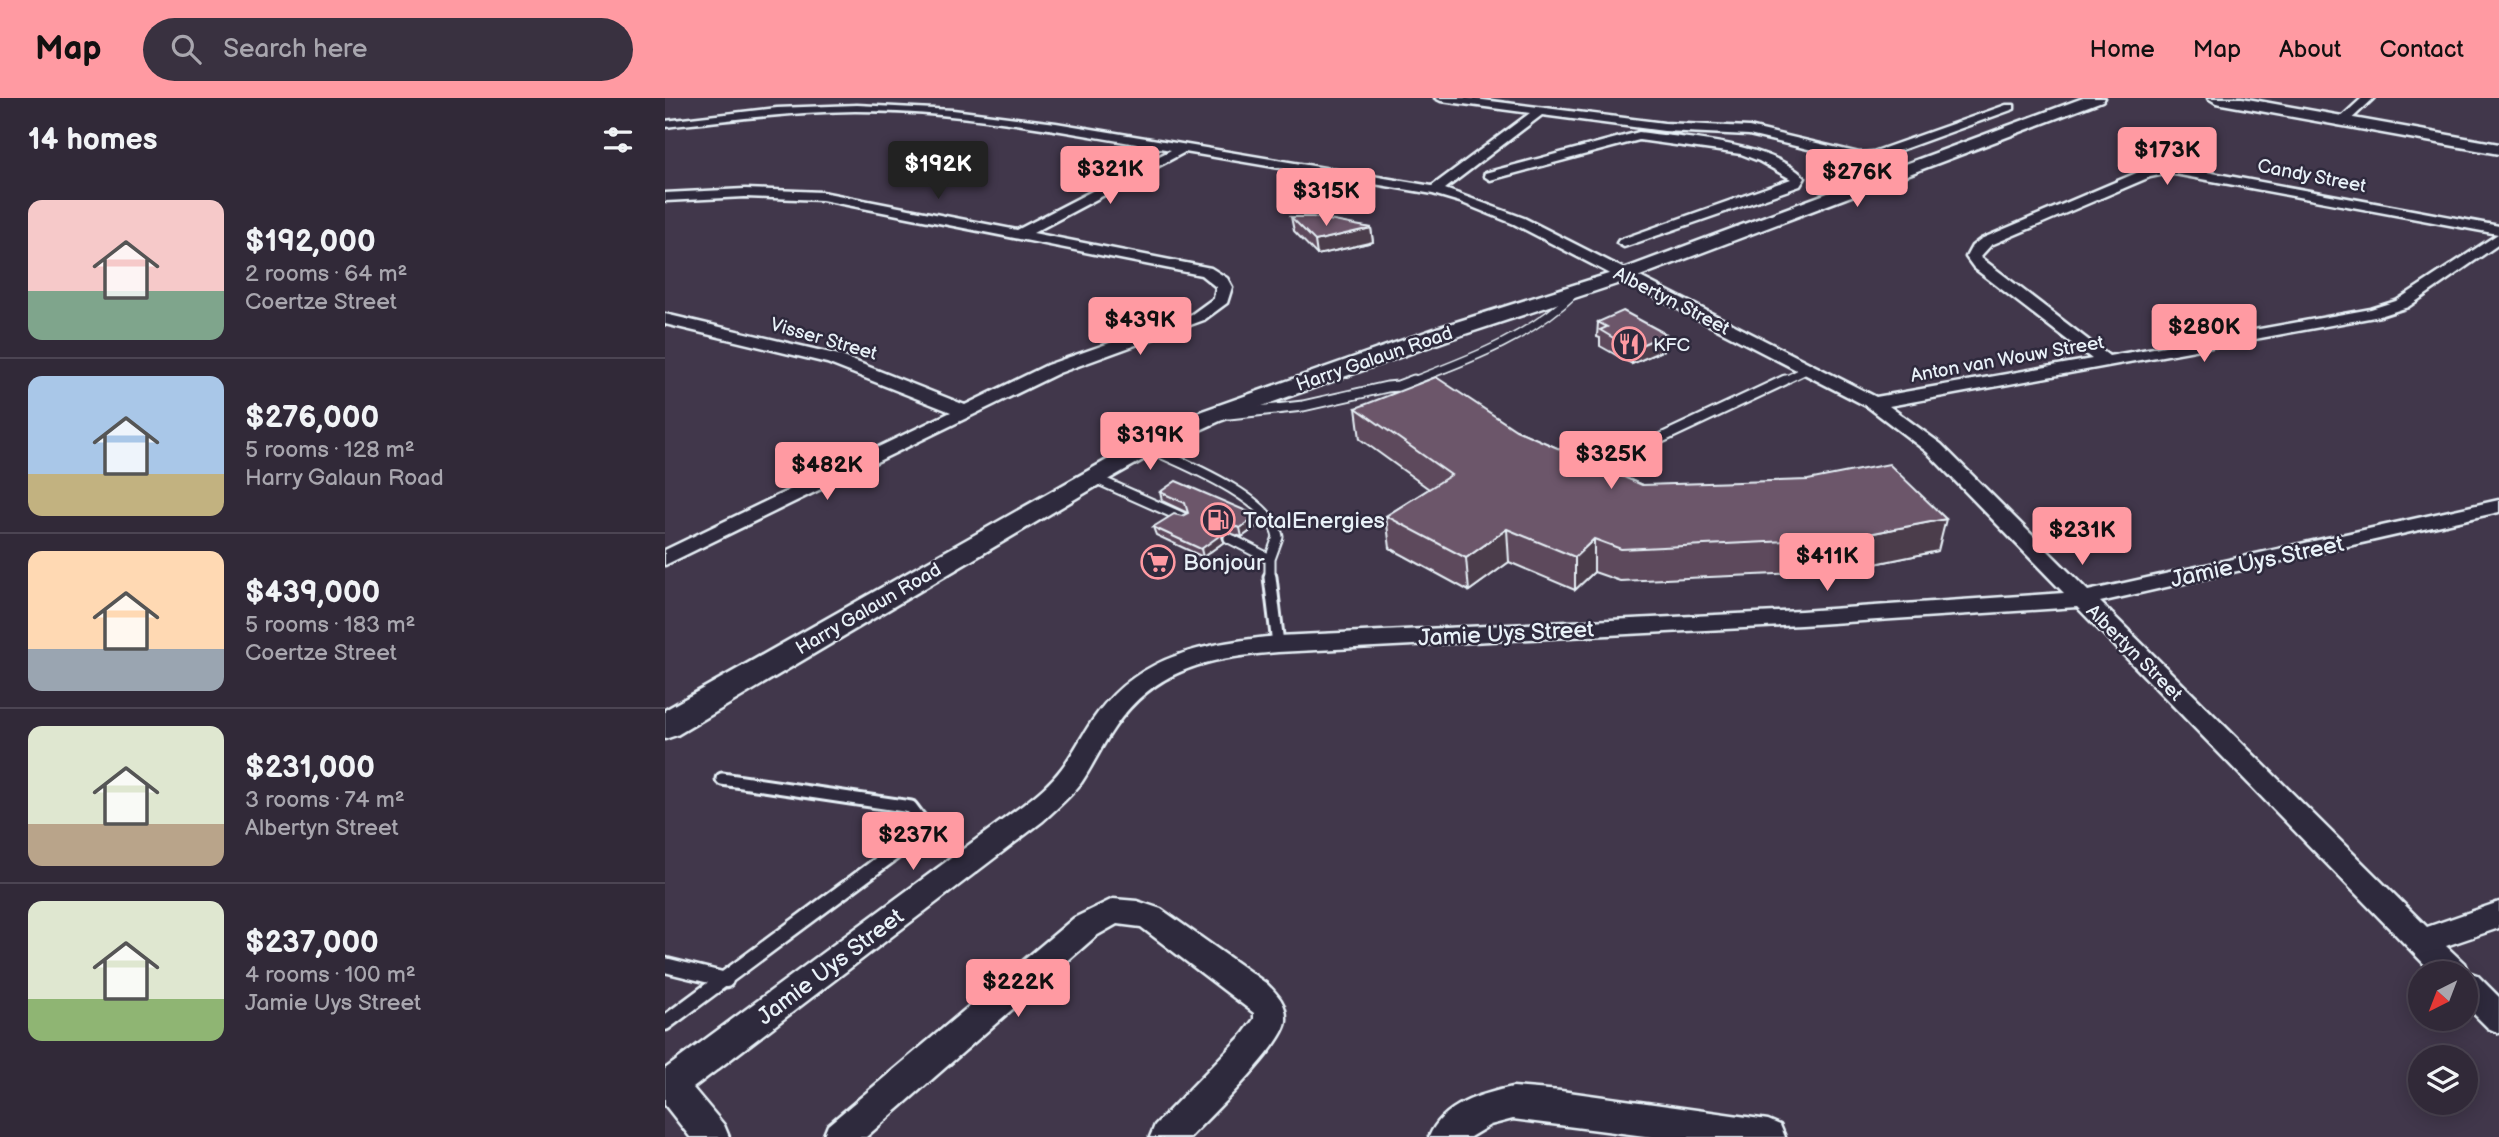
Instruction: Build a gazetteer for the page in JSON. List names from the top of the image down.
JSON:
{
  "streets": {
    "main road": ["Harry Galaun Road"],
    "street": [
      "Candy Street",
      "Albertyn Street",
      "Visser Street",
      "Anton van Wouw Street",
      "Jamie Uys Street"
    ]
  },
  "crossings": [
    ["Candy Street", "Anton van Wouw Street"],
    ["Albertyn Street", "Harry Galaun Road"],
    ["Albertyn Street", "Anton van Wouw Street"],
    ["Albertyn Street", "Jamie Uys Street"]
  ],
  "places": {
    "restaurant": ["KFC"],
    "fuel station": ["TotalEnergies"],
    "supermarket": ["Bonjour"]
  },
  "north": "bottom left",
  "page": {
    "header": "Map",
    "search": "Search here",
    "nav": [
      "Home",
      "Map",
      "About",
      "Contact"
    ],
    "heading": "14 homes",
    "price": [
      "$173K",
      "$192K",
      "$321K",
      "$276K",
      "$315K",
      "$439K",
      "$280K",
      "$319K",
      "$325K",
      "$482K",
      "$231K",
      "$411K",
      "$237K",
      "$222K"
    ],
    "list": [
      {
        "name": "$192,000",
        "note": "2 rooms · 64 m² · Coertze Street"
      },
      {
        "name": "$276,000",
        "note": "5 rooms · 128 m² · Harry Galaun Road"
      },
      {
        "name": "$439,000",
        "note": "5 rooms · 183 m² · Coertze Street"
      },
      {
        "name": "$231,000",
        "note": "3 rooms · 74 m² · Albertyn Street"
      },
      {
        "name": "$237,000",
        "note": "4 rooms · 100 m² · Jamie Uys Street"
      }
    ]
  }
}
